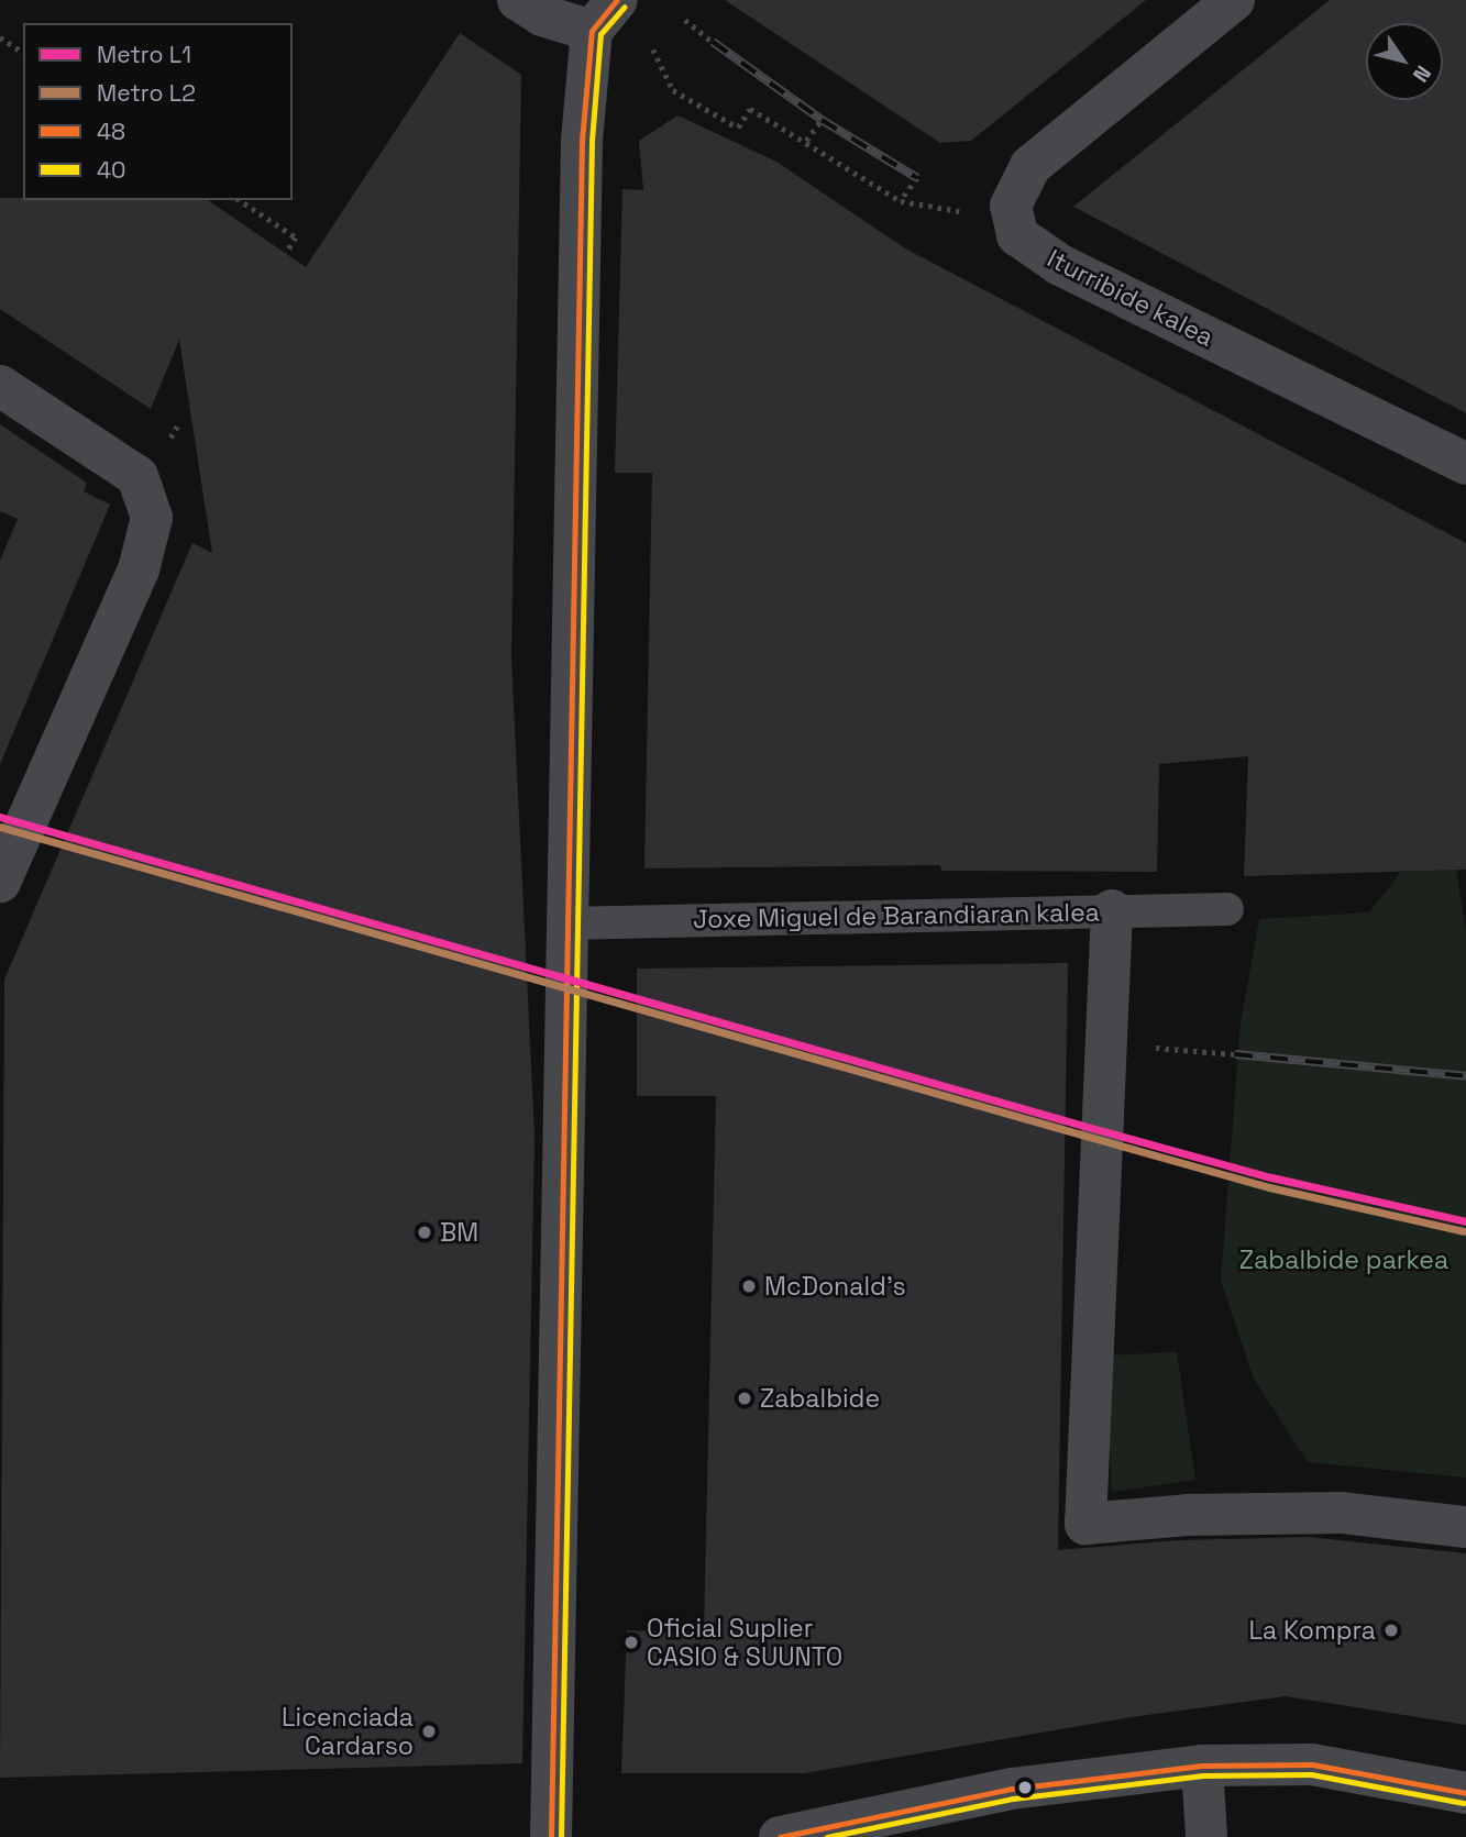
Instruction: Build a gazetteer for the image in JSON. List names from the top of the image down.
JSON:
{
  "streets": {
    "street": ["Iturribide kalea"],
    "lane": ["Joxe Miguel de Barandiaran kalea"]
  },
  "parks": ["Zabalbide parkea"],
  "places": [
    "BM",
    "McDonald's",
    "Zabalbide",
    "La Kompra",
    "Oficial Suplier CASIO & SUUNTO",
    "Licenciada Cardarso"
  ],
  "lines": [
    "transit line 48",
    "transit line 40",
    "metro line L1",
    "metro line L2"
  ],
  "legend": [
    "Metro L1",
    "Metro L2",
    "48",
    "40"
  ],
  "north": "bottom right"
}
